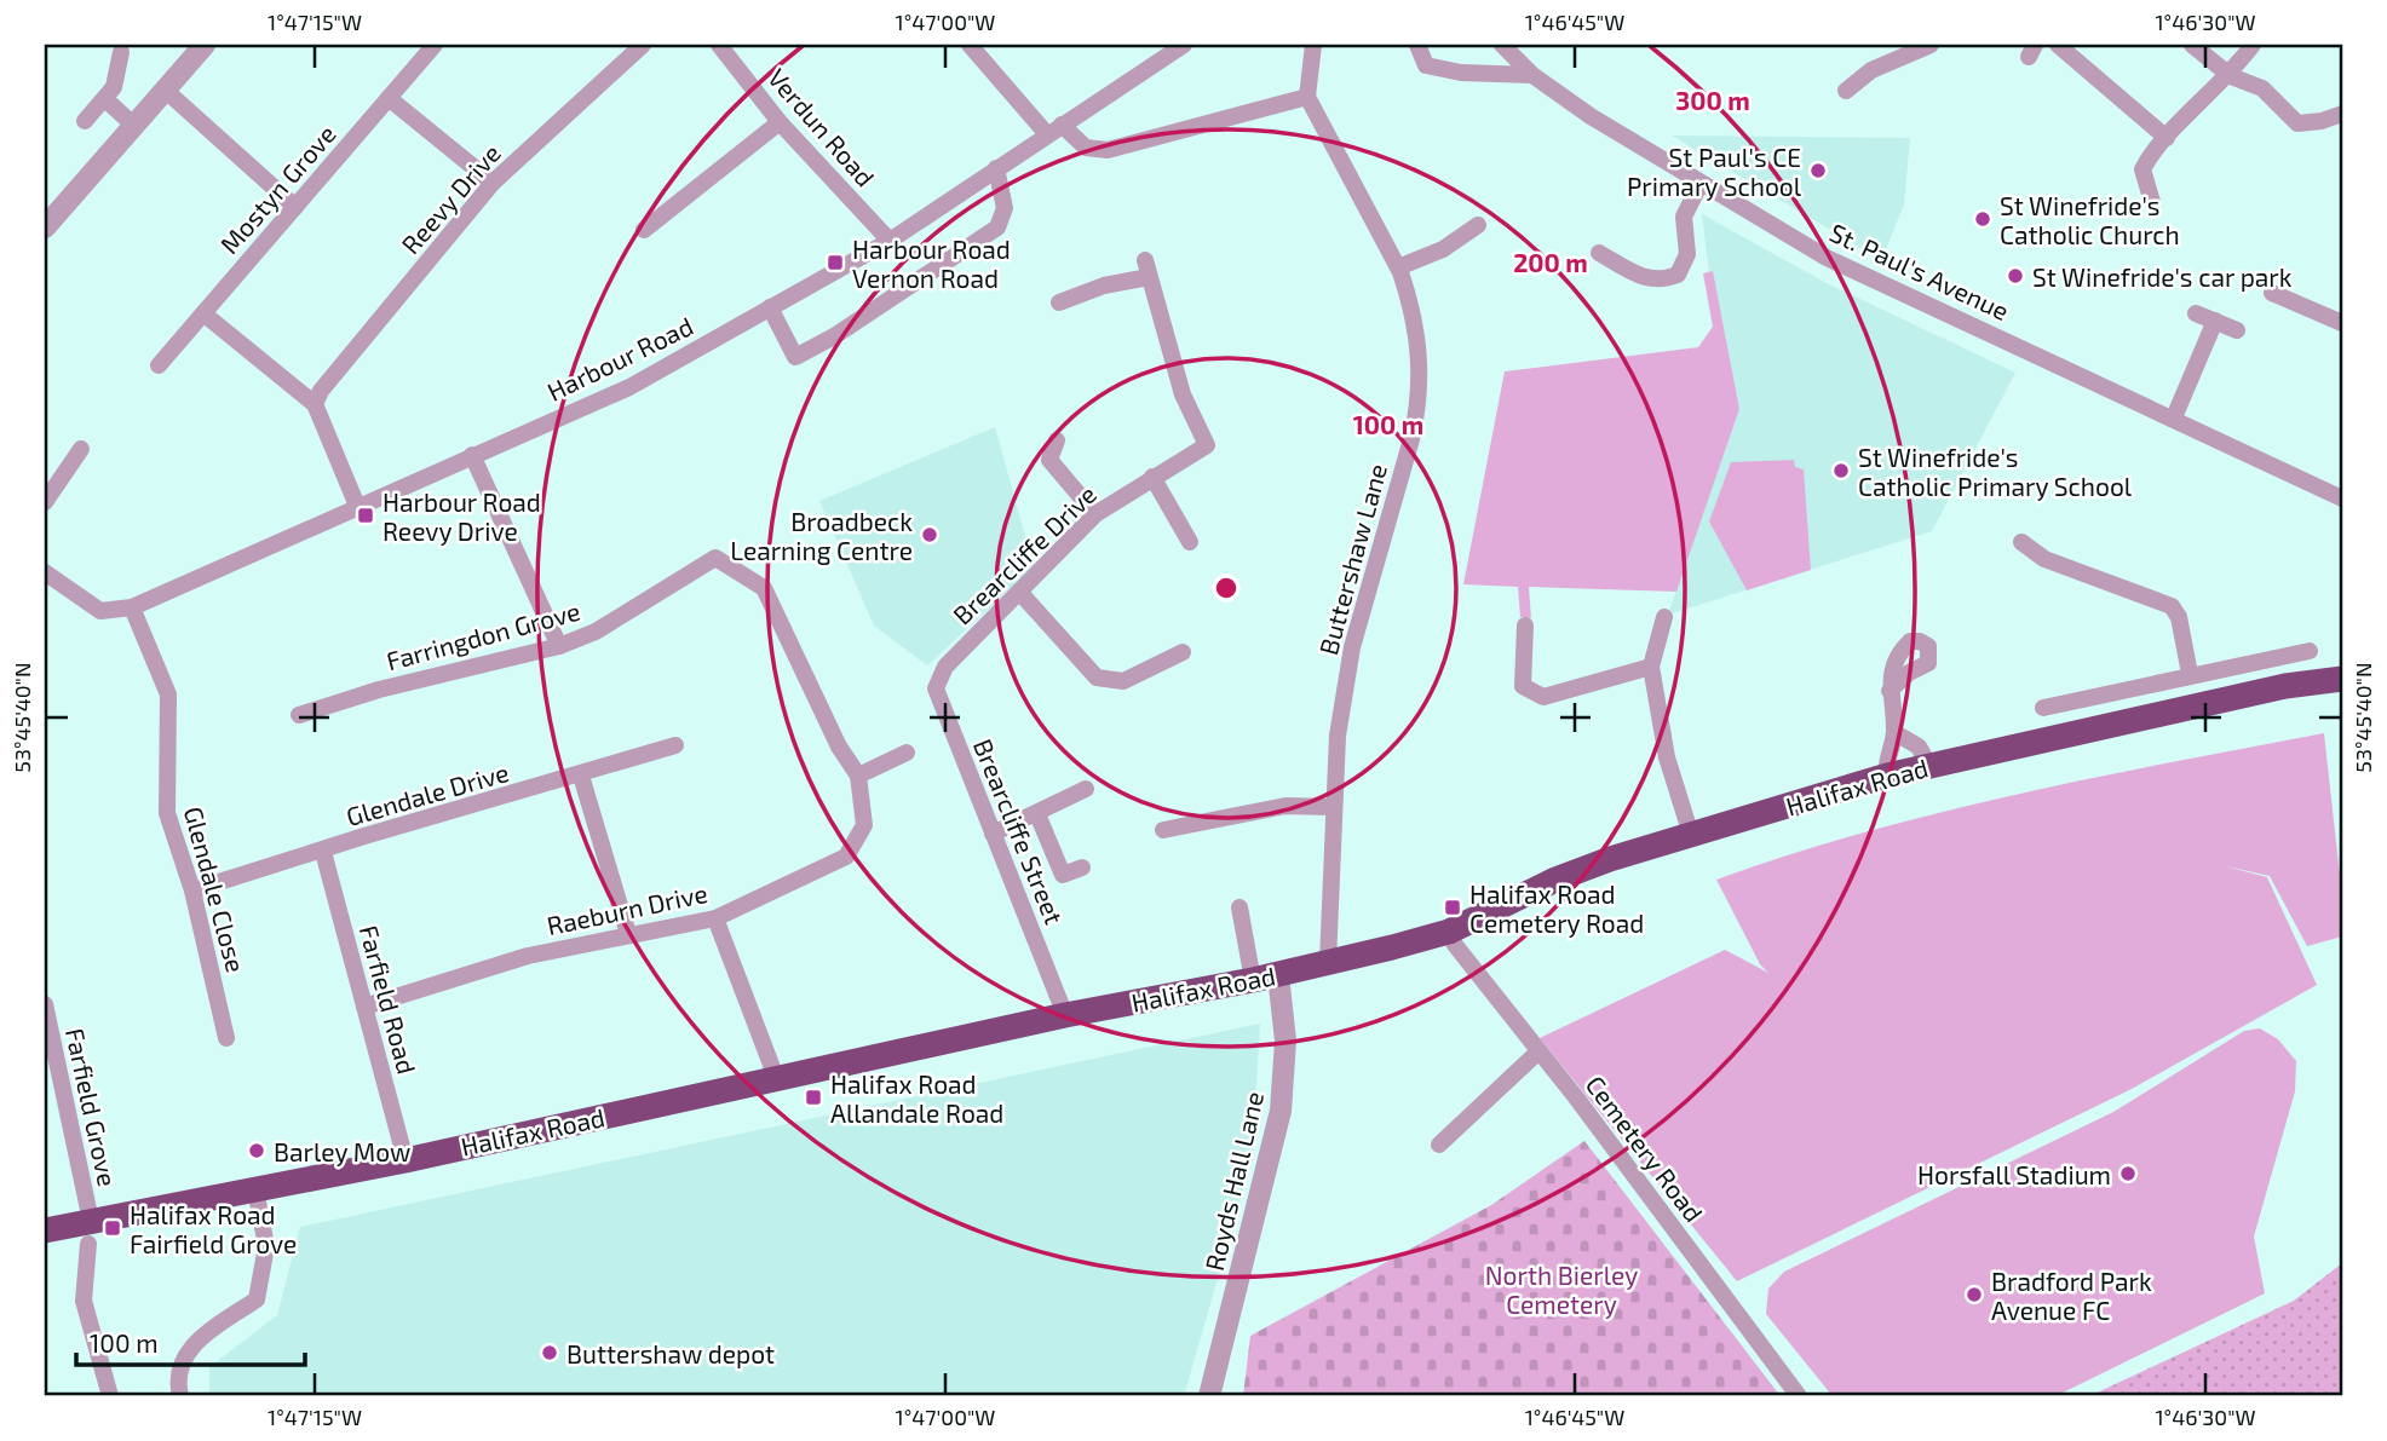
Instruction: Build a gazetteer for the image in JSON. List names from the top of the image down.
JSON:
{
  "streets": {
    "highway": ["Halifax Road"],
    "street": [
      "Verdun Road",
      "Mostyn Grove",
      "Reevy Drive",
      "St. Paul's Avenue",
      "Harbour Road",
      "Brearcliffe Drive",
      "Buttershaw Lane",
      "Farringdon Grove",
      "Glendale Drive",
      "Brearcliffe Street",
      "Glendale Close",
      "Raeburn Drive",
      "Farfield Road",
      "Farfield Grove",
      "Cemetery Road",
      "Royds Hall Lane"
    ]
  },
  "crossings": [
    ["Verdun Road", "Harbour Road"],
    ["Harbour Road", "Glendale Close"],
    ["Brearcliffe Drive", "Brearcliffe Street"],
    ["Buttershaw Lane", "Halifax Road"],
    ["Farringdon Grove", "Raeburn Drive"],
    ["Halifax Road", "Brearcliffe Street"],
    ["Halifax Road", "Farfield Road"],
    ["Halifax Road", "Farfield Grove"],
    ["Halifax Road", "Cemetery Road"],
    ["Halifax Road", "Royds Hall Lane"],
    ["Glendale Drive", "Glendale Close"],
    ["Glendale Drive", "Farfield Road"],
    ["Raeburn Drive", "Farfield Road"]
  ],
  "parks": ["North Bierley Cemetery"],
  "places": {
    "other": [
      "St Paul's CE Primary School",
      "St Winefride's Catholic Church",
      "St Winefride's car park",
      "St Winefride's Catholic Primary School",
      "Broadbeck Learning Centre",
      "Barley Mow",
      "Horsfall Stadium",
      "Bradford Park Avenue FC",
      "Buttershaw depot"
    ],
    "transit": [
      "Harbour Road Vernon Road",
      "Harbour Road Reevy Drive",
      "Halifax Road Cemetery Road",
      "Halifax Road Allandale Road",
      "Halifax Road Fairfield Grove"
    ]
  },
  "scale_bar": "100 m",
  "coordinates": [
    "1°47'15\"W",
    "1°47'00\"W",
    "1°46'45\"W",
    "1°46'30\"W",
    "53°45'40\"N"
  ],
  "rings": ["300 m", "200 m", "100 m"]
}
